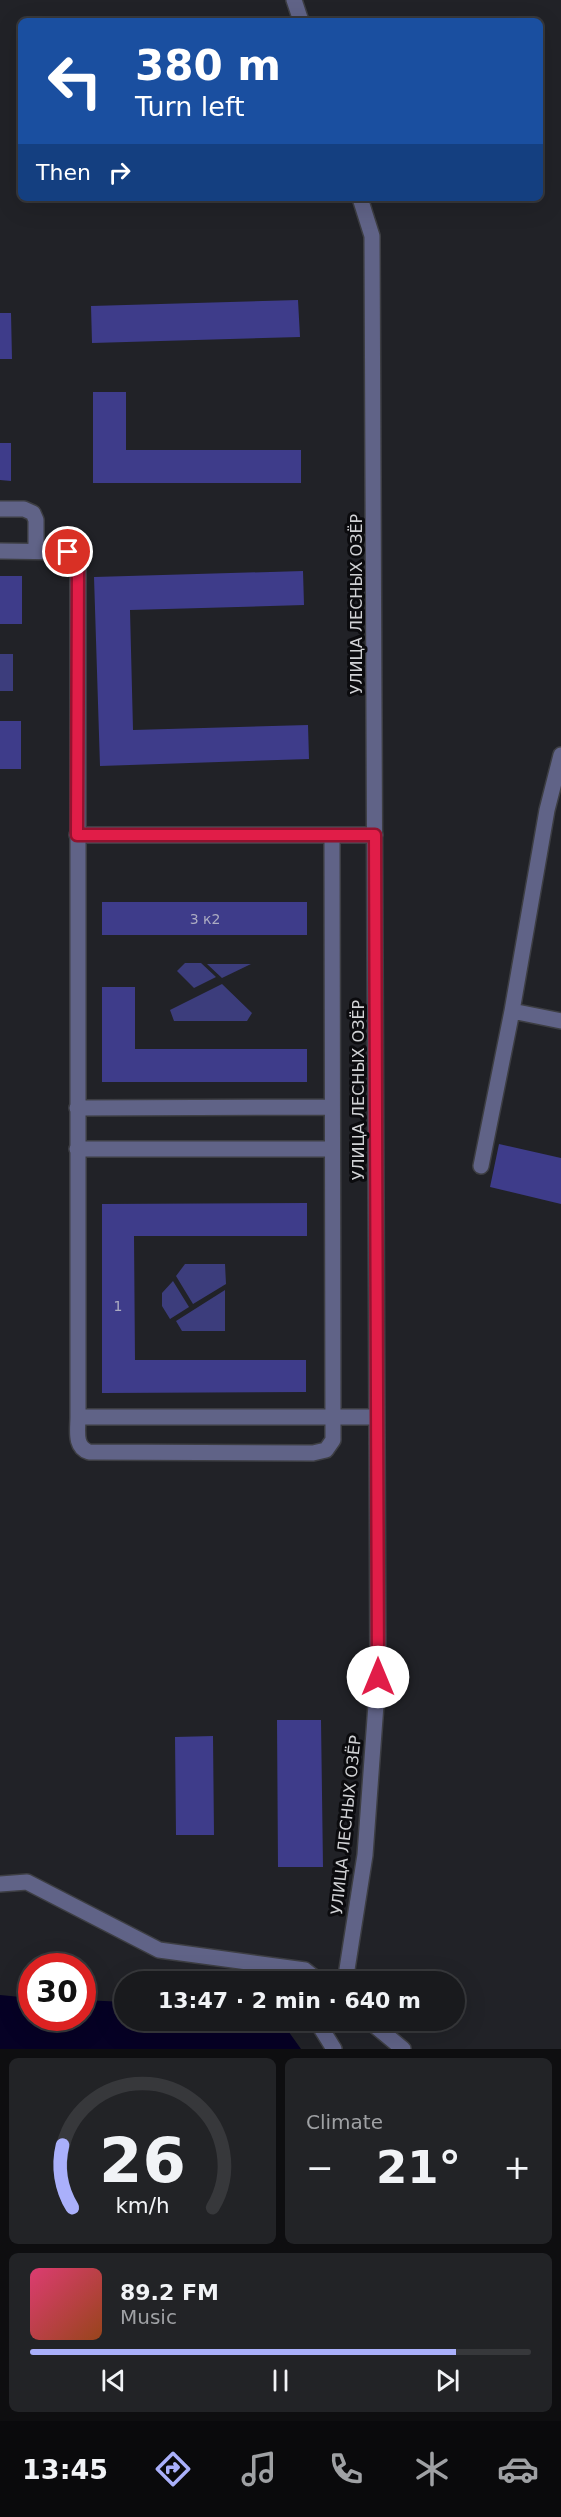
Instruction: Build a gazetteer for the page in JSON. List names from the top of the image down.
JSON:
{
  "streets": {
    "street": ["УЛИЦА ЛЕСНЫХ ОЗЁР"]
  },
  "house_numbers": ["3 к2", "1"],
  "page": {
    "turn": ["380 m", "Turn left"],
    "then": "Then",
    "limit": "30",
    "trip": "13:47 · 2 min · 640 m",
    "tile": "Climate",
    "heat": ["−", "21°", "+"],
    "song": ["89.2 FM", "Music"],
    "tabs": "13:45",
    "gauge": ["26", "km/h"]
  }
}
